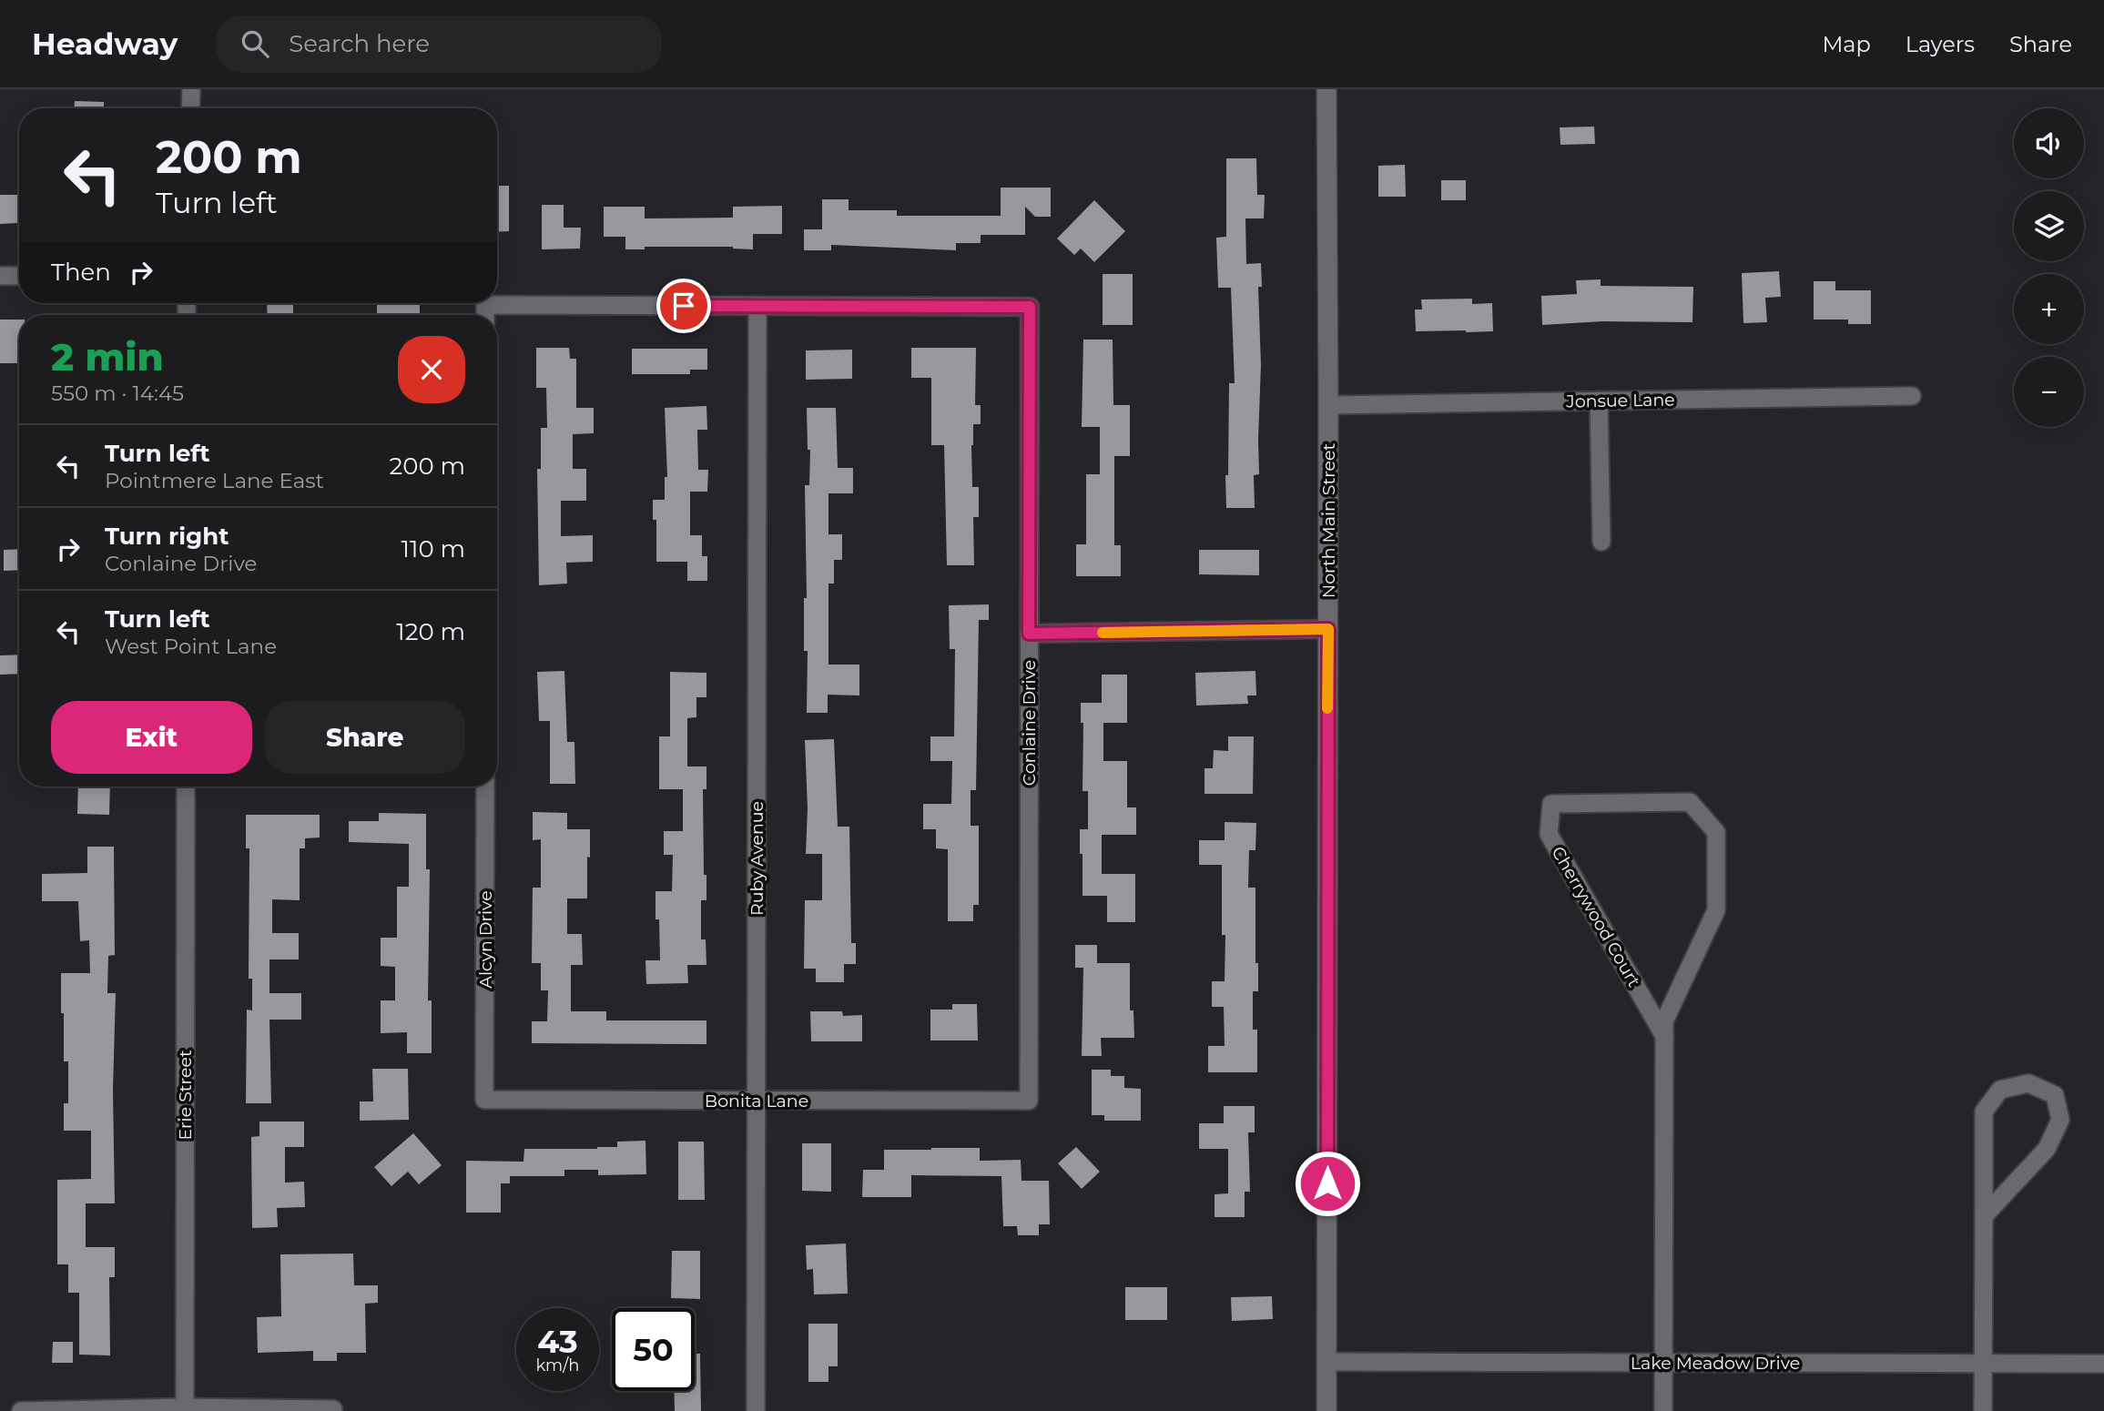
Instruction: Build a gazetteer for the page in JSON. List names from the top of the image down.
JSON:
{
  "streets": {
    "main road": ["North Main Street"],
    "street": [
      "Jonsue Lane",
      "Conlaine Drive",
      "Ruby Avenue",
      "Cherrywood Court",
      "Alcyn Drive",
      "Erie Street",
      "Bonita Lane",
      "Lake Meadow Drive"
    ]
  },
  "crossings": [
    ["Jonsue Lane", "North Main Street"],
    ["North Main Street", "Lake Meadow Drive"],
    ["Conlaine Drive", "Ruby Avenue"],
    ["Conlaine Drive", "Bonita Lane"],
    ["Ruby Avenue", "Bonita Lane"],
    ["Cherrywood Court", "Lake Meadow Drive"],
    ["Alcyn Drive", "Bonita Lane"]
  ],
  "page": {
    "header": "Headway",
    "search": "Search here",
    "nav": ["Map", "Layers", "Share"],
    "map_buttons": ["+", "−"],
    "turn": ["200 m", "Turn left"],
    "then": "Then",
    "heading": ["2 min", "550 m · 14:45"],
    "list": [
      {
        "name": "Turn left",
        "note": "Pointmere Lane East",
        "value": "200 m"
      },
      {
        "name": "Turn right",
        "note": "Conlaine Drive",
        "value": "110 m"
      },
      {
        "name": "Turn left",
        "note": "West Point Lane",
        "value": "120 m"
      }
    ],
    "buttons": ["Exit", "Share"],
    "speed": "43 km/h",
    "limit": "50"
  }
}
